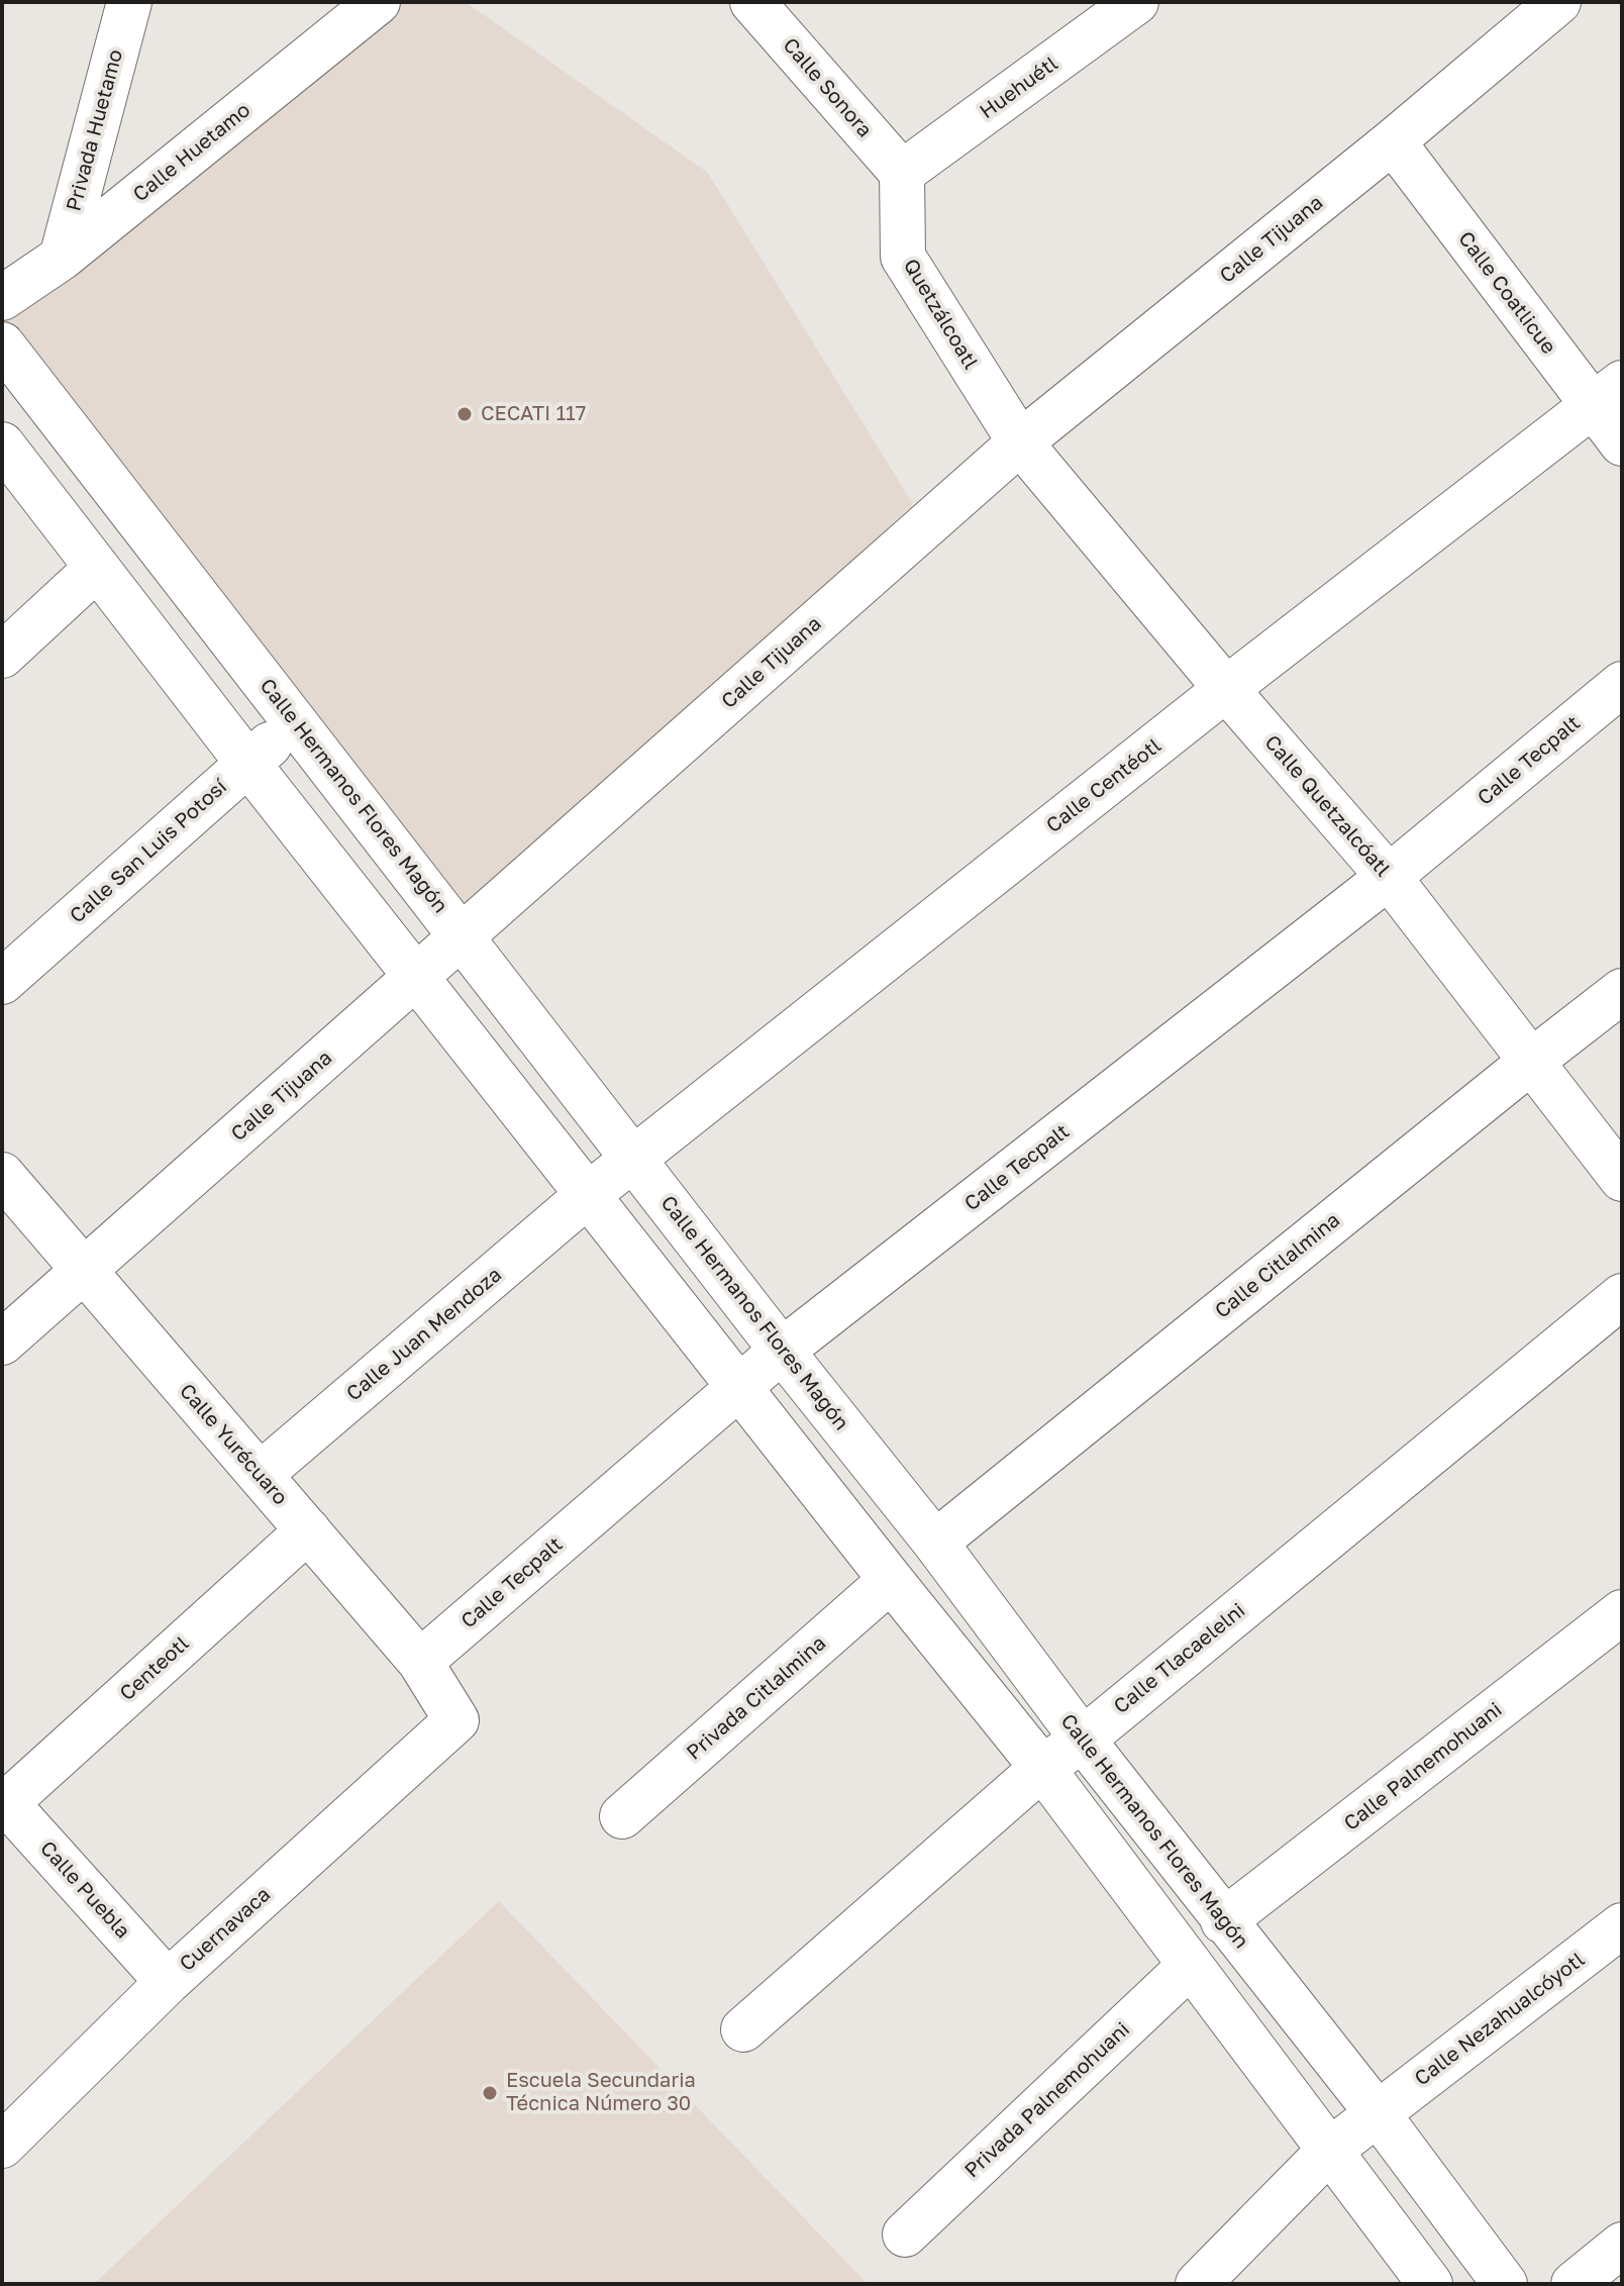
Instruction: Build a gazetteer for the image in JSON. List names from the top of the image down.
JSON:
{
  "streets": {
    "street": [
      "Calle Sonora",
      "Huehuétl",
      "Privada Huetamo",
      "Calle Huetamo",
      "Calle Tijuana",
      "Calle Coatlicue",
      "Quetzálcoatl",
      "Calle Tecpalt",
      "Calle Centéotl",
      "Calle Hermanos Flores Magón",
      "Calle Quetzalcóatl",
      "Calle San Luis Potosí",
      "Calle Citlalmina",
      "Calle Juan Mendoza",
      "Calle Yurécuaro",
      "Calle Tlacaelelni",
      "Centeotl",
      "Privada Citlalmina",
      "Calle Palnemohuani",
      "Calle Puebla",
      "Cuernavaca",
      "Calle Nezahualcóyotl",
      "Privada Palnemohuani"
    ]
  },
  "crossings": [
    ["Calle Sonora", "Huehuétl"],
    ["Calle Sonora", "Quetzálcoatl"],
    ["Huehuétl", "Quetzálcoatl"],
    ["Privada Huetamo", "Calle Huetamo"],
    ["Calle Tijuana", "Calle Coatlicue"],
    ["Calle Tijuana", "Quetzálcoatl"],
    ["Calle Tijuana", "Calle Hermanos Flores Magón"],
    ["Calle Tijuana", "Calle Quetzalcóatl"],
    ["Calle Tijuana", "Calle Yurécuaro"],
    ["Calle Coatlicue", "Calle Centéotl"],
    ["Quetzálcoatl", "Calle Quetzalcóatl"],
    ["Calle Tecpalt", "Calle Hermanos Flores Magón"],
    ["Calle Tecpalt", "Calle Quetzalcóatl"],
    ["Calle Tecpalt", "Calle Yurécuaro"],
    ["Calle Centéotl", "Calle Hermanos Flores Magón"],
    ["Calle Centéotl", "Calle Quetzalcóatl"],
    ["Calle Centéotl", "Calle Juan Mendoza"],
    ["Calle Hermanos Flores Magón", "Calle San Luis Potosí"],
    ["Calle Hermanos Flores Magón", "Calle Citlalmina"],
    ["Calle Hermanos Flores Magón", "Calle Tlacaelelni"],
    ["Calle Hermanos Flores Magón", "Calle Palnemohuani"],
    ["Calle Hermanos Flores Magón", "Calle Nezahualcóyotl"],
    ["Calle Quetzalcóatl", "Calle Citlalmina"],
    ["Calle Juan Mendoza", "Calle Yurécuaro"],
    ["Calle Yurécuaro", "Centeotl"],
    ["Calle Yurécuaro", "Cuernavaca"],
    ["Centeotl", "Calle Puebla"],
    ["Calle Puebla", "Cuernavaca"]
  ],
  "places": ["CECATI 117", "Escuela Secundaria Técnica Número 30"]
}
